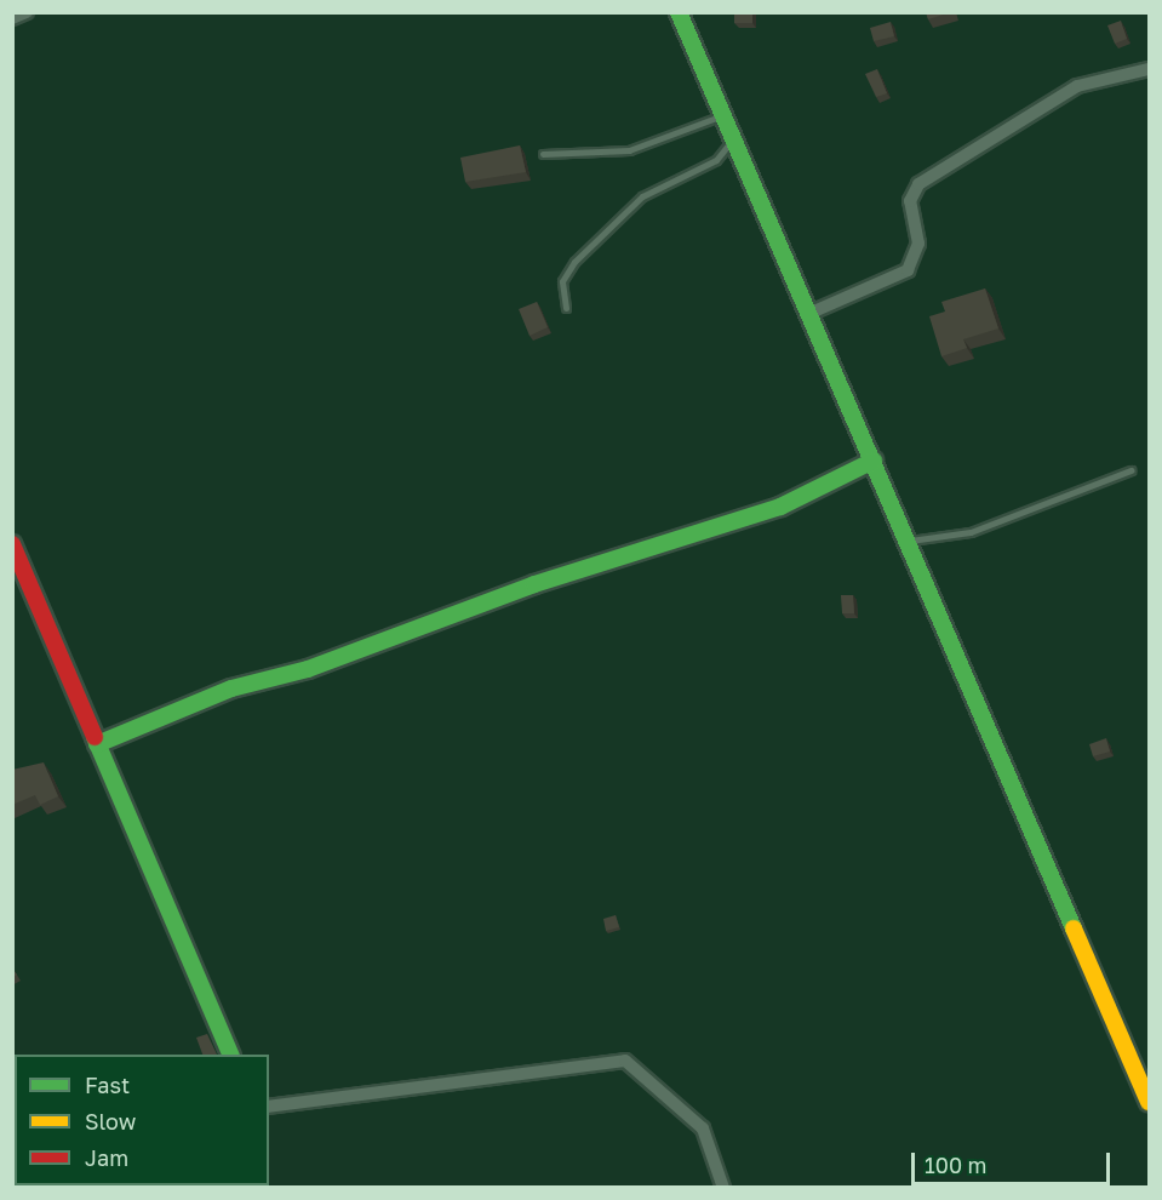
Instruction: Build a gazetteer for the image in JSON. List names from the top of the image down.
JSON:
{
  "legend": ["Fast", "Slow", "Jam"],
  "scale_bar": "100 m"
}
